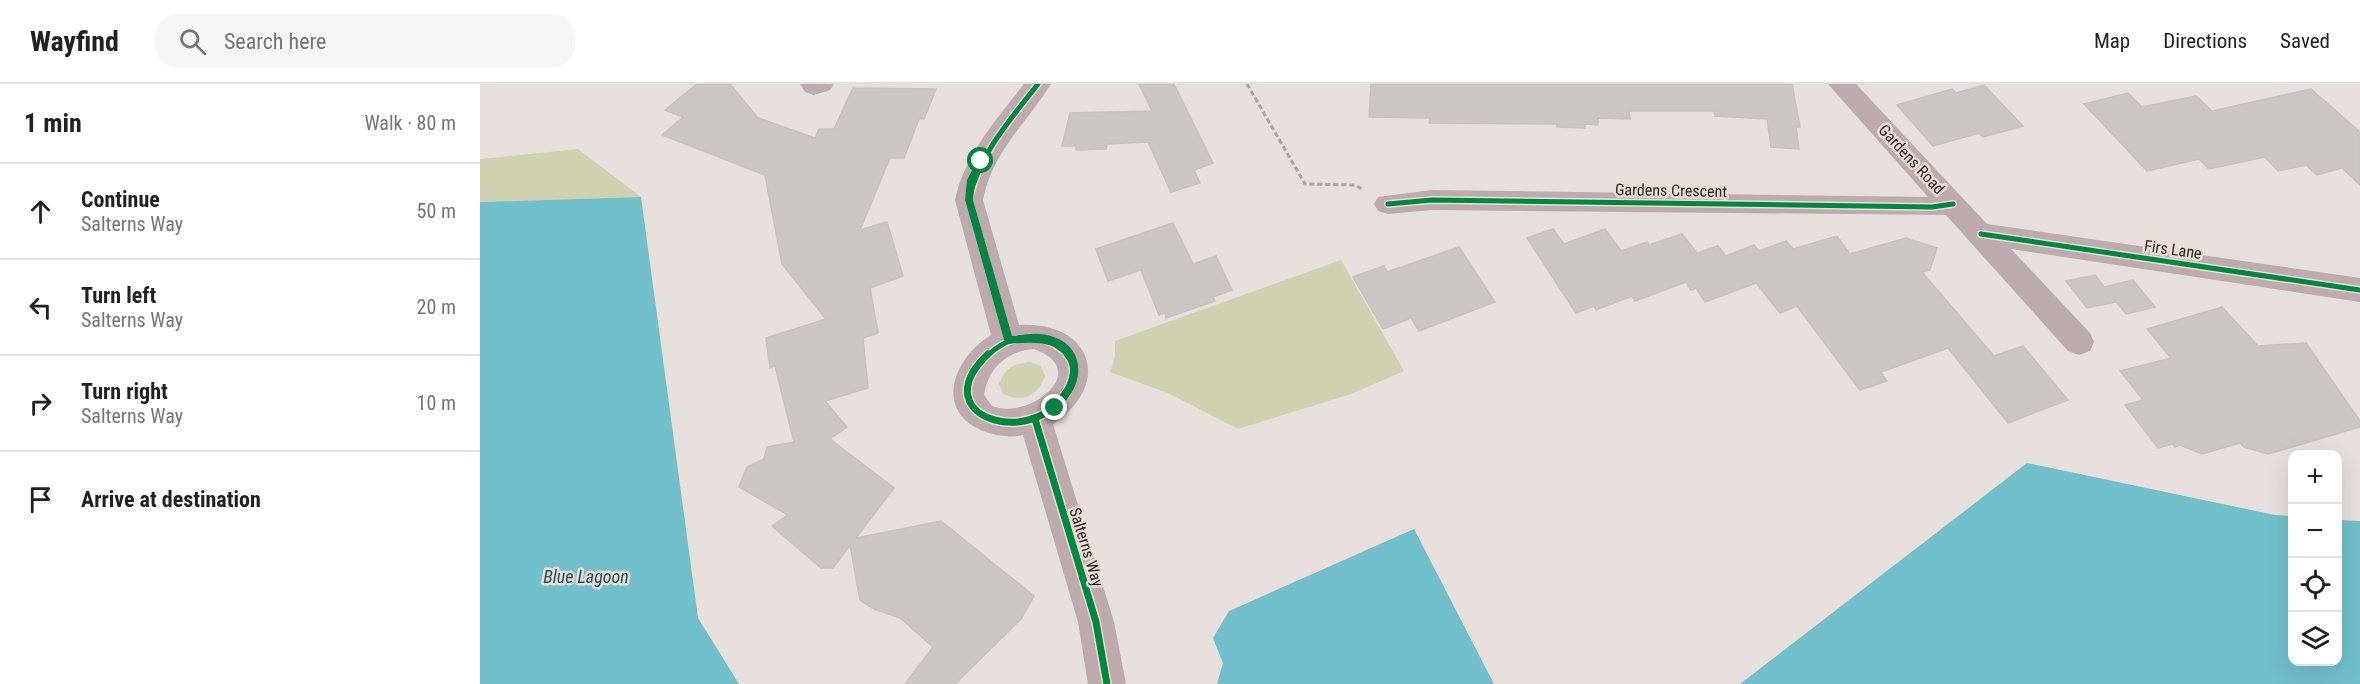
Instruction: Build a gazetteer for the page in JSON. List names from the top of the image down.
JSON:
{
  "streets": {
    "street": [
      "Gardens Road",
      "Gardens Crescent",
      "Firs Lane",
      "Salterns Way"
    ]
  },
  "crossings": [
    ["Gardens Road", "Gardens Crescent"],
    ["Gardens Road", "Firs Lane"]
  ],
  "water": ["Blue Lagoon"],
  "page": {
    "header": "Wayfind",
    "search": "Search here",
    "nav": ["Map", "Directions", "Saved"],
    "heading": ["1 min", "Walk · 80 m"],
    "list": [
      ["Continue", "Salterns Way", "50 m"],
      ["Turn left", "Salterns Way", "20 m"],
      ["Turn right", "Salterns Way", "10 m"],
      "Arrive at destination"
    ],
    "map_buttons": ["+", "−"]
  }
}
